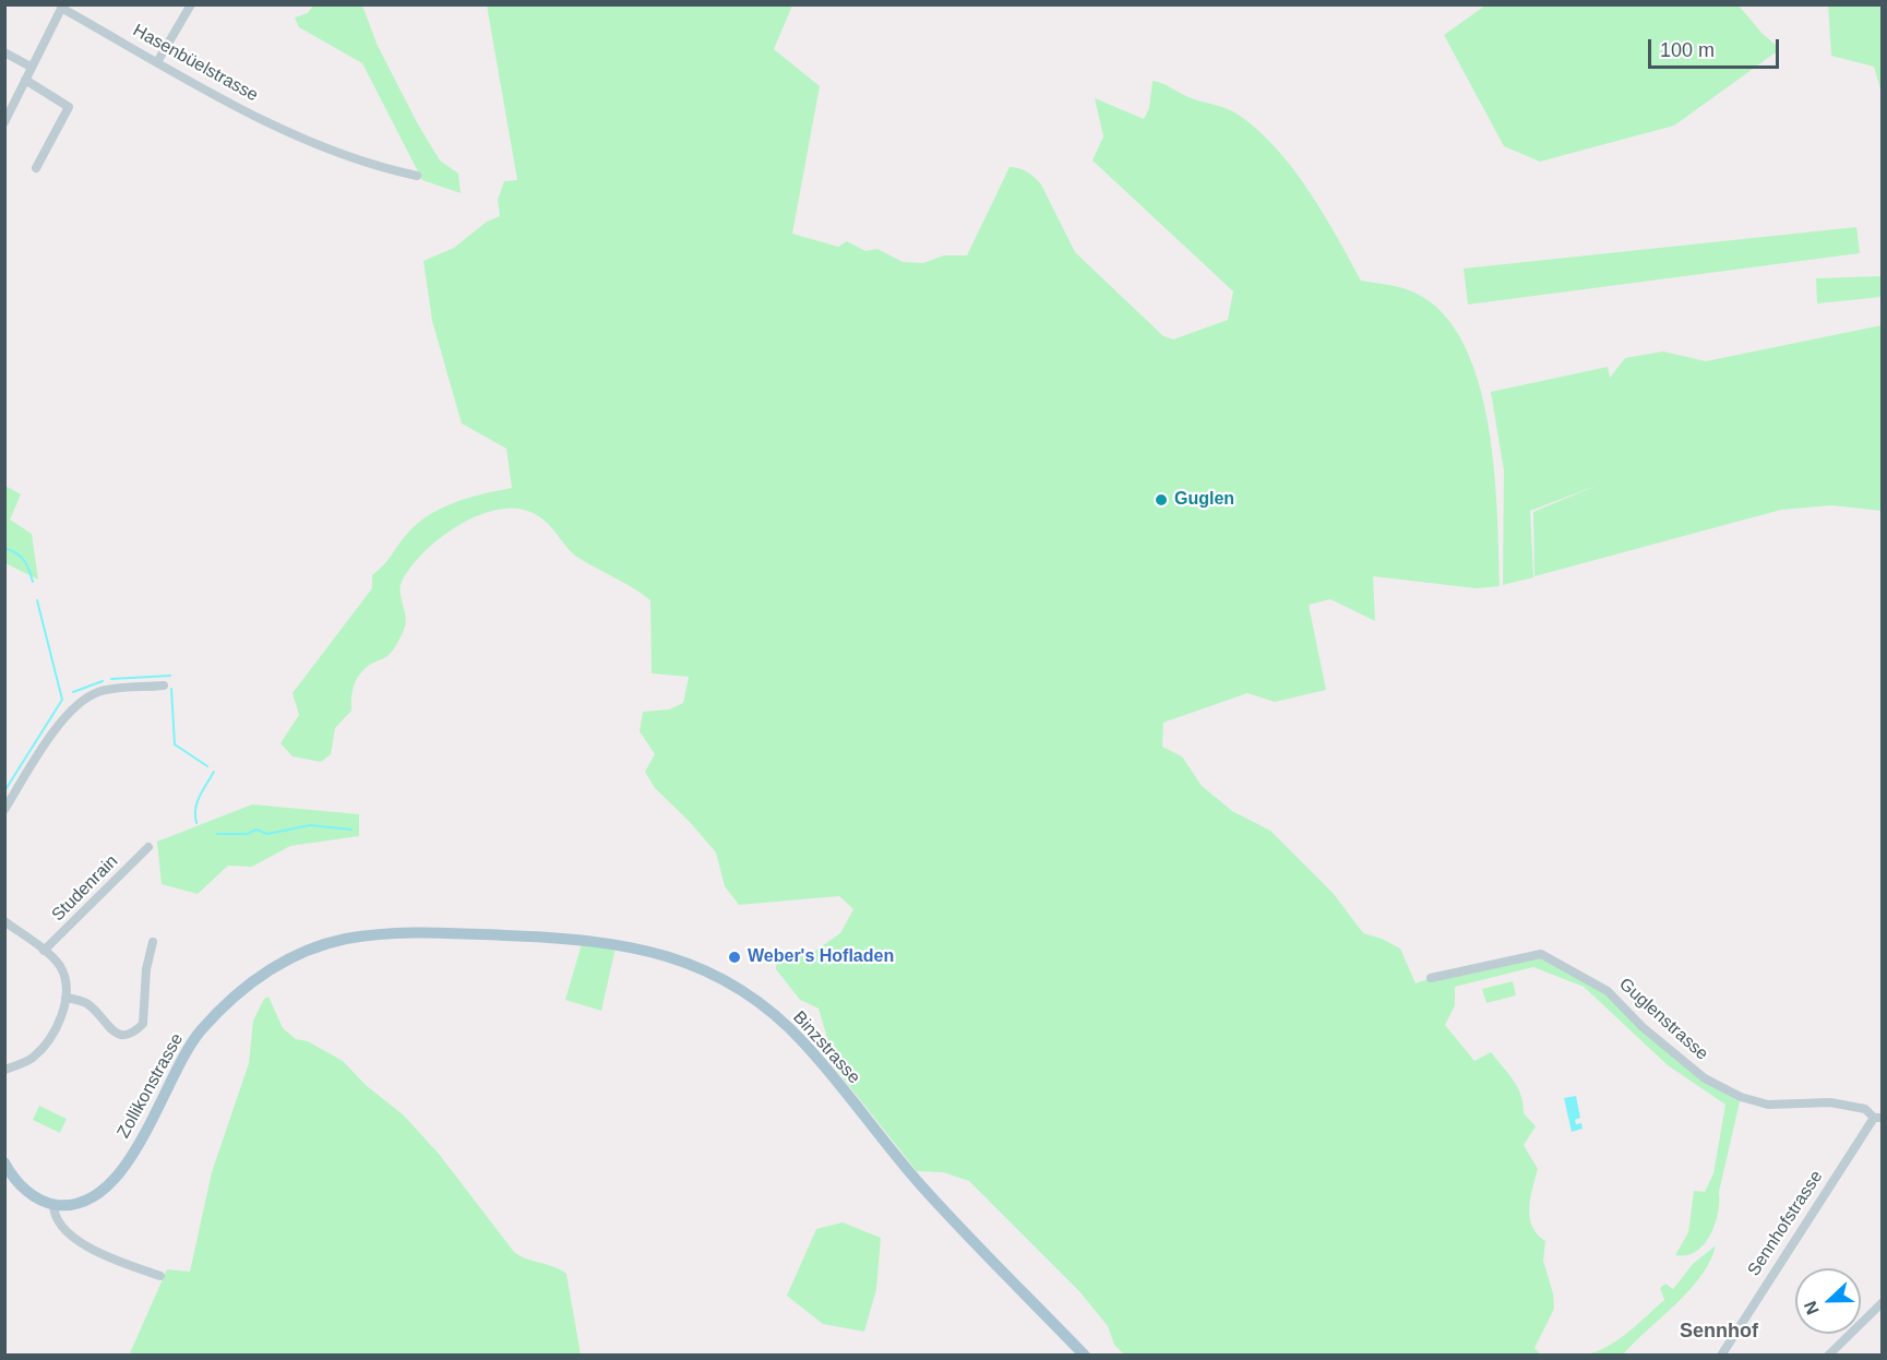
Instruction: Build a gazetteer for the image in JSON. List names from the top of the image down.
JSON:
{
  "streets": {
    "main road": ["Binzstrasse", "Zollikonstrasse"],
    "street": [
      "Hasenbüelstrasse",
      "Studenrain",
      "Guglenstrasse",
      "Sennhofstrasse"
    ]
  },
  "crossings": [
    ["Guglenstrasse", "Sennhofstrasse"],
    ["Binzstrasse", "Zollikonstrasse"]
  ],
  "districts": ["Sennhof"],
  "places": ["Guglen", "Weber's Hofladen"],
  "scale_bar": "100 m",
  "north": "left"
}
